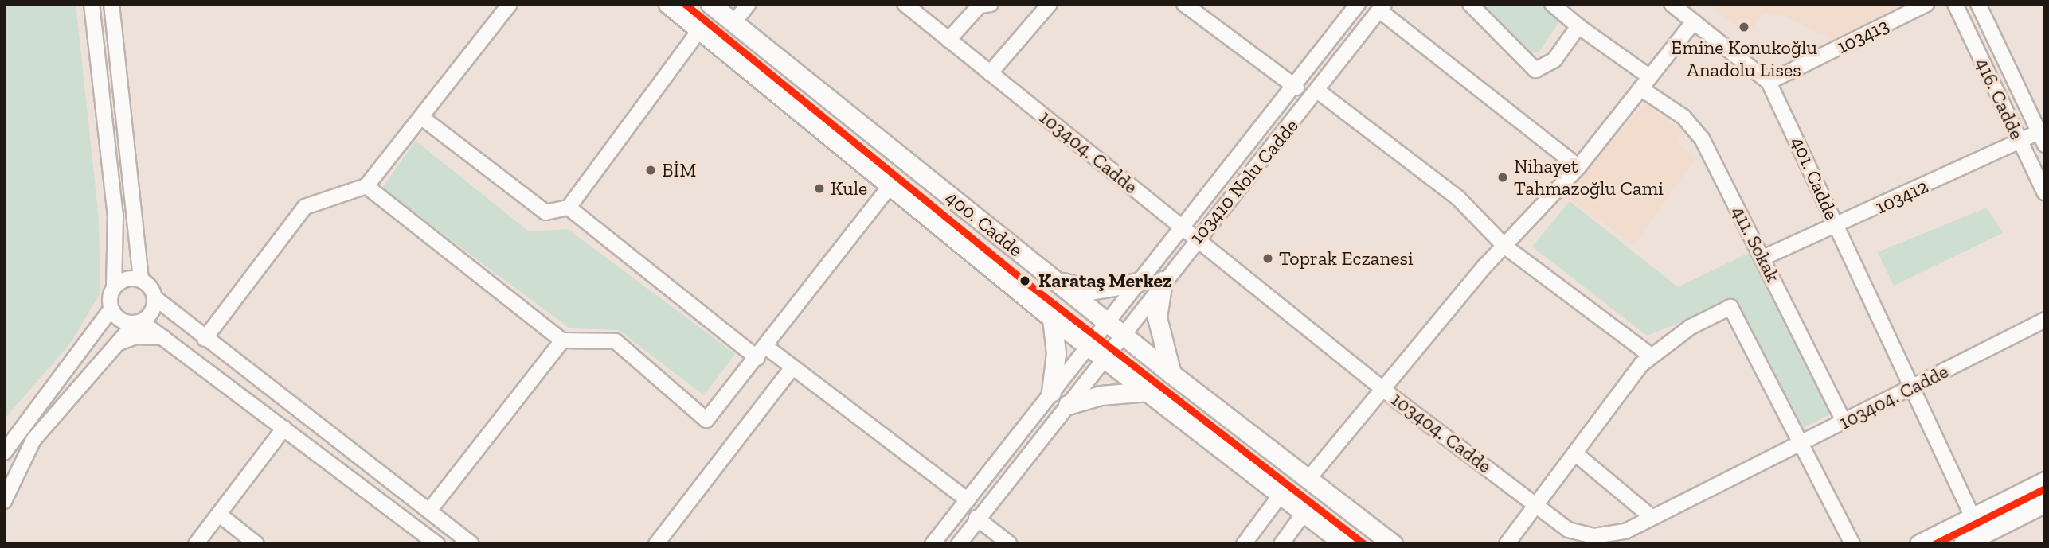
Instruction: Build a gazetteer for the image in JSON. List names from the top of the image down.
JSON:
{
  "streets": {
    "main road": ["400. Cadde"],
    "street": [
      "103413",
      "416. Cadde",
      "103404. Cadde",
      "401. Cadde",
      "103410 Nolu Cadde",
      "103412",
      "411. Sokak"
    ]
  },
  "crossings": [
    ["103413", "401. Cadde"],
    ["416. Cadde", "103412"],
    ["103404. Cadde", "401. Cadde"],
    ["103404. Cadde", "103410 Nolu Cadde"],
    ["103404. Cadde", "411. Sokak"],
    ["401. Cadde", "103412"],
    ["103410 Nolu Cadde", "400. Cadde"],
    ["103412", "411. Sokak"]
  ],
  "places": [
    "Emine Konukoğlu Anadolu Lises",
    "BİM",
    "Nihayet Tahmazoğlu Cami",
    "Kule",
    "Toprak Eczanesi",
    "Karataş Merkez"
  ]
}
